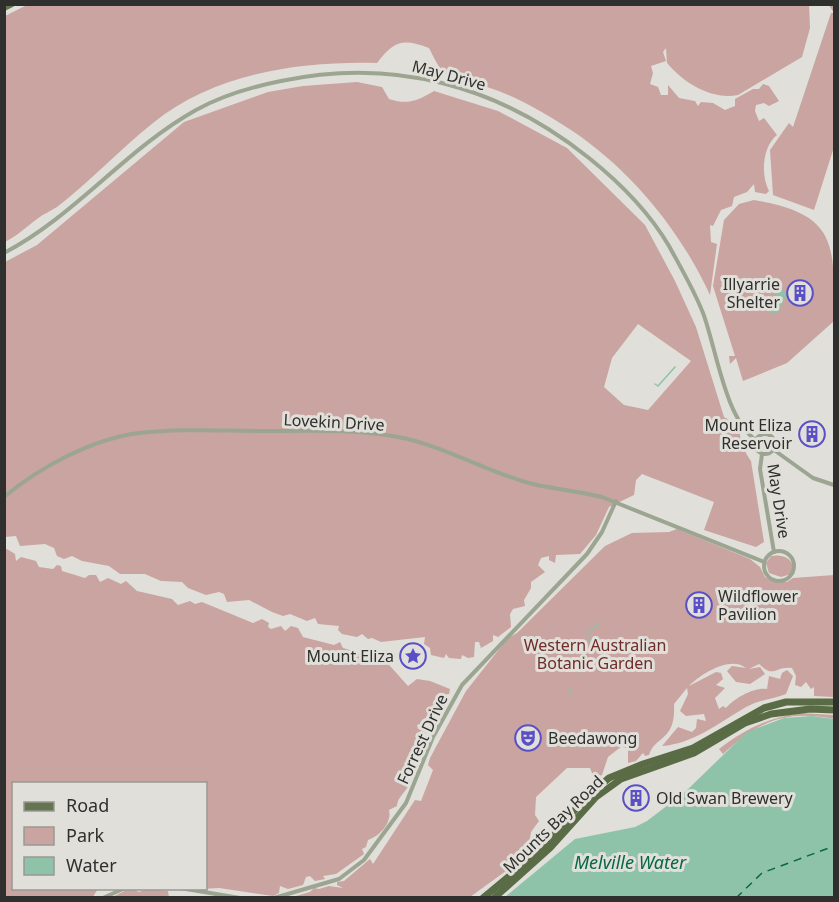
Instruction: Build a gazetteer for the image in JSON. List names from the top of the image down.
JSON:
{
  "streets": {
    "highway": ["Mounts Bay Road"],
    "street": ["May Drive", "Lovekin Drive", "Forrest Drive"]
  },
  "crossings": [
    ["May Drive", "Lovekin Drive"],
    ["Lovekin Drive", "Forrest Drive"]
  ],
  "water": ["Melville Water"],
  "parks": ["Western Australian Botanic Garden"],
  "places": {
    "building": [
      "Illyarrie Shelter",
      "Mount Eliza Reservoir",
      "Wildflower Pavilion",
      "Old Swan Brewery"
    ],
    "place": ["Mount Eliza"],
    "theatre": ["Beedawong"]
  },
  "legend": ["Road", "Park", "Water"]
}
